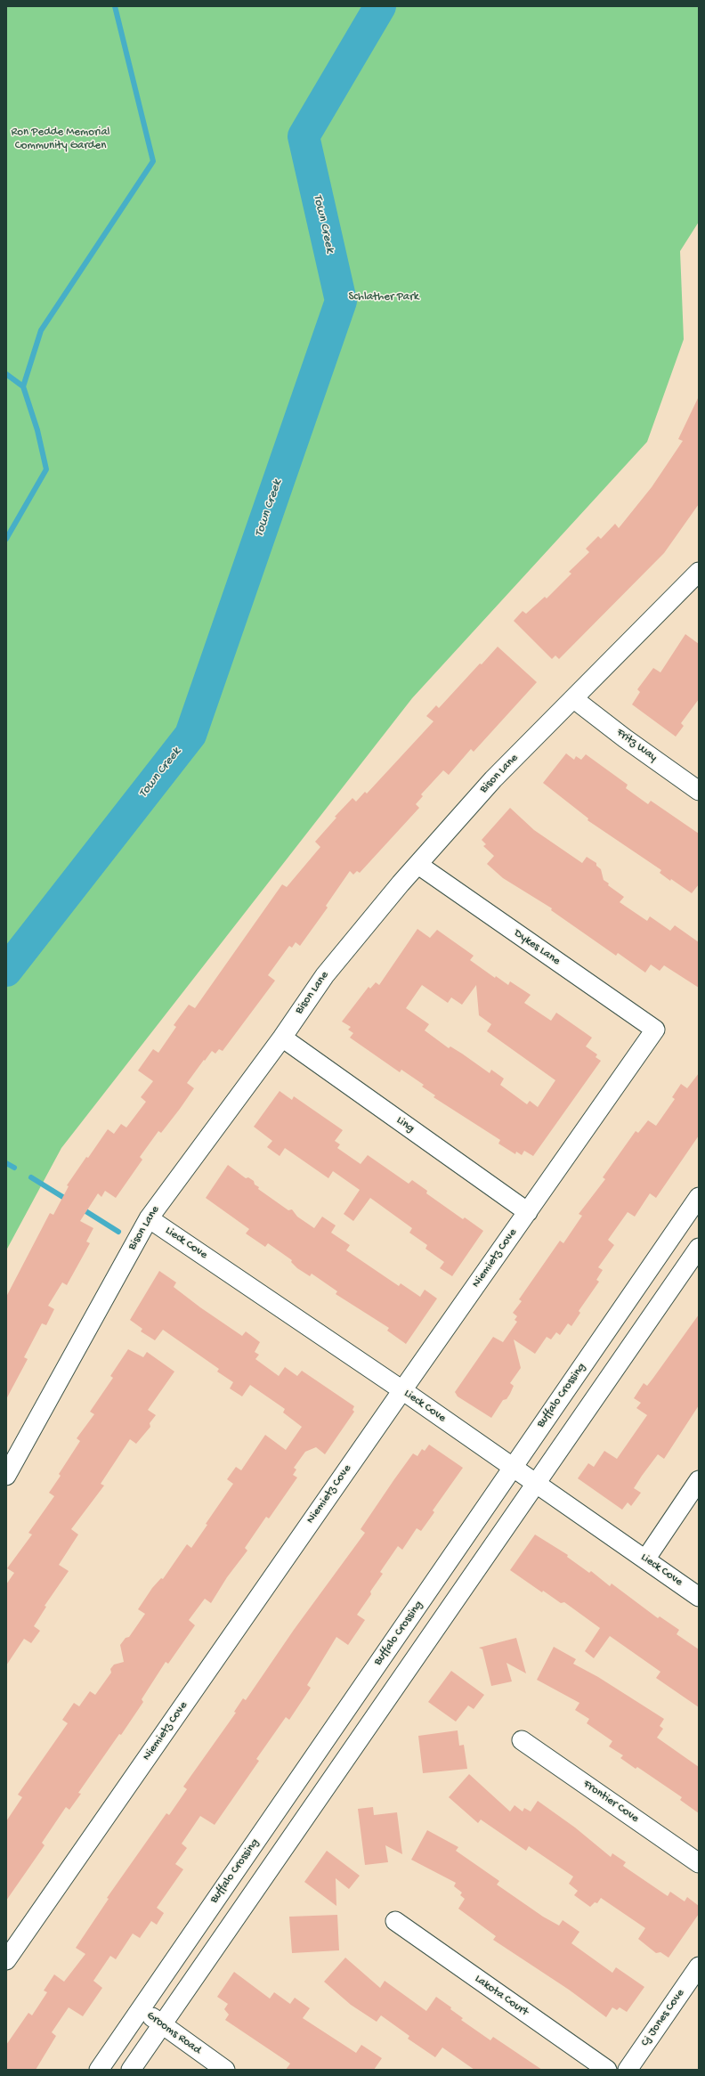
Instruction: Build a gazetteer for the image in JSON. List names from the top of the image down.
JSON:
{
  "streets": {
    "street": [
      "Fritz Way",
      "Bison Lane",
      "Dykes Lane",
      "Ling",
      "Lieck Cove",
      "Niemietz Cove",
      "Buffalo Crossing",
      "Frontier Cove",
      "Lakota Court",
      "Cj Jones Cove",
      "Grooms Road"
    ]
  },
  "crossings": [
    ["Fritz Way", "Bison Lane"],
    ["Bison Lane", "Dykes Lane"],
    ["Bison Lane", "Ling"],
    ["Bison Lane", "Lieck Cove"],
    ["Dykes Lane", "Niemietz Cove"],
    ["Ling", "Niemietz Cove"],
    ["Lieck Cove", "Niemietz Cove"],
    ["Lieck Cove", "Buffalo Crossing"],
    ["Buffalo Crossing", "Grooms Road"]
  ],
  "water": ["Town Creek"],
  "parks": ["Ron Pedde Memorial Community Garden", "Schlather Park"]
}
